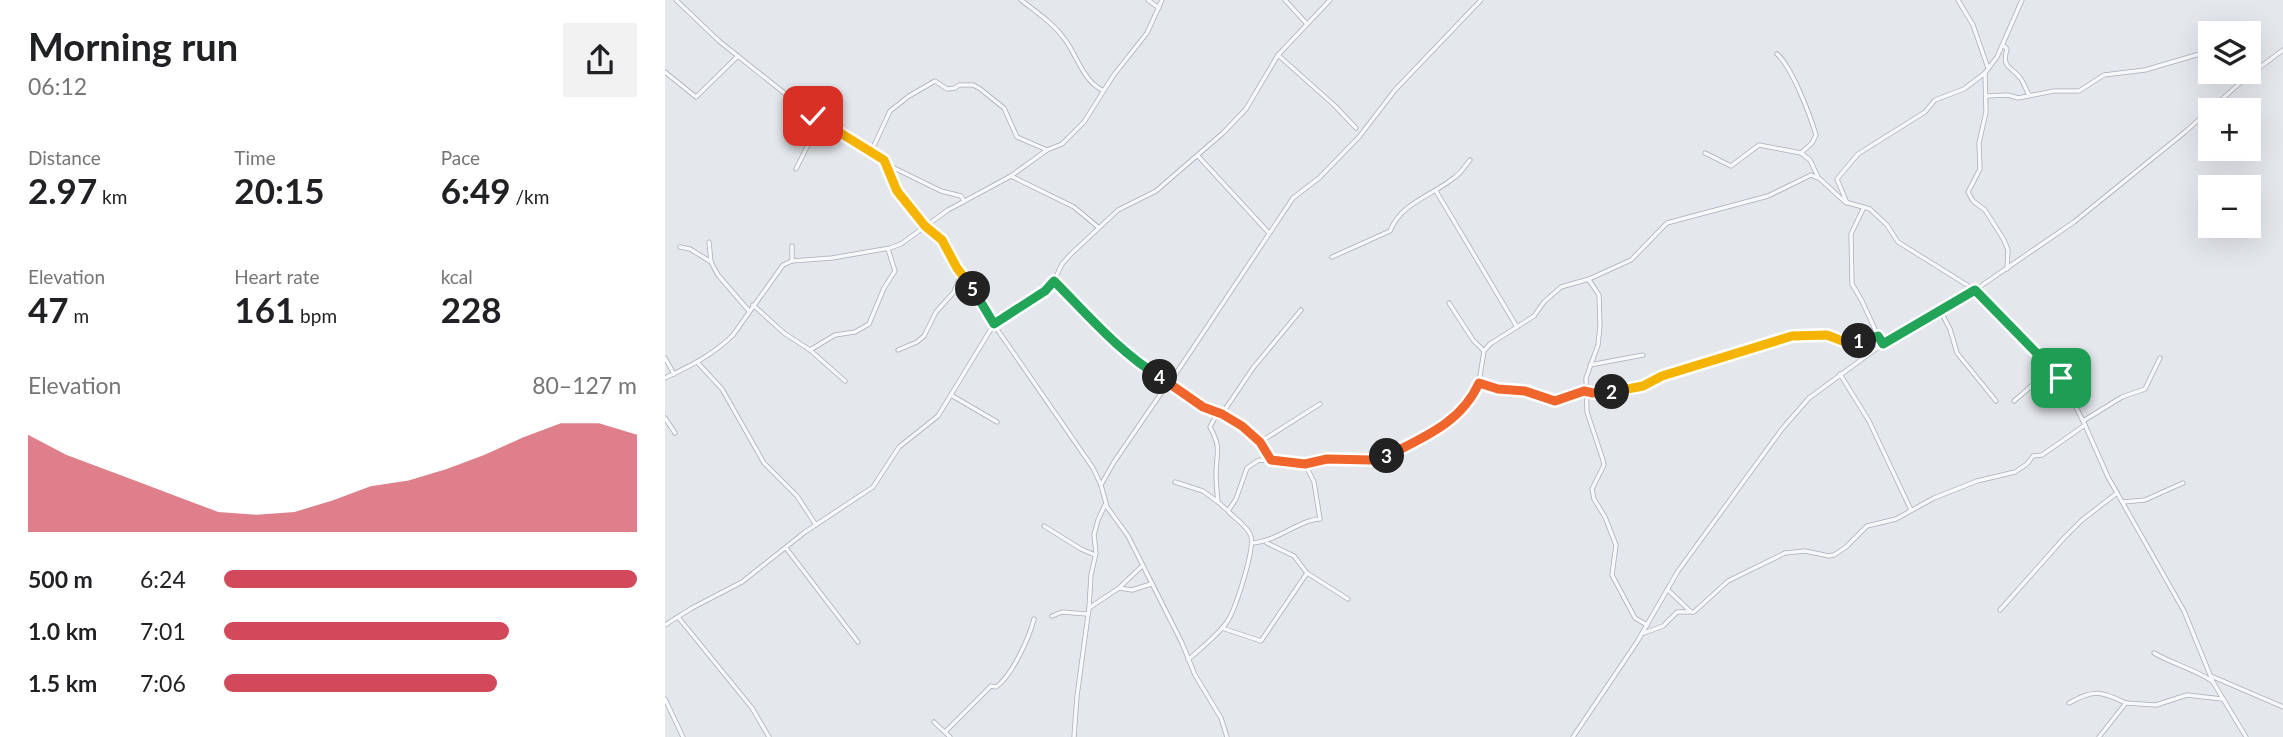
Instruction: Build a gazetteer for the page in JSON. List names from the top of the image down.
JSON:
{
  "page": {
    "heading": ["Morning run", "06:12"],
    "map_buttons": ["+", "−"],
    "stats": [
      ["Distance", "2.97 km"],
      ["Time", "20:15"],
      ["Pace", "6:49 /km"],
      ["Elevation", "47 m"],
      ["Heart rate", "161 bpm"],
      ["kcal", "228"]
    ],
    "pins": [
      "5",
      "1",
      "4",
      "2",
      "3"
    ],
    "chart": ["Elevation", "80–127 m"],
    "list": [
      {
        "name": "500 m",
        "note": "6:24"
      },
      {
        "name": "1.0 km",
        "note": "7:01"
      },
      {
        "name": "1.5 km",
        "note": "7:06"
      }
    ]
  }
}
